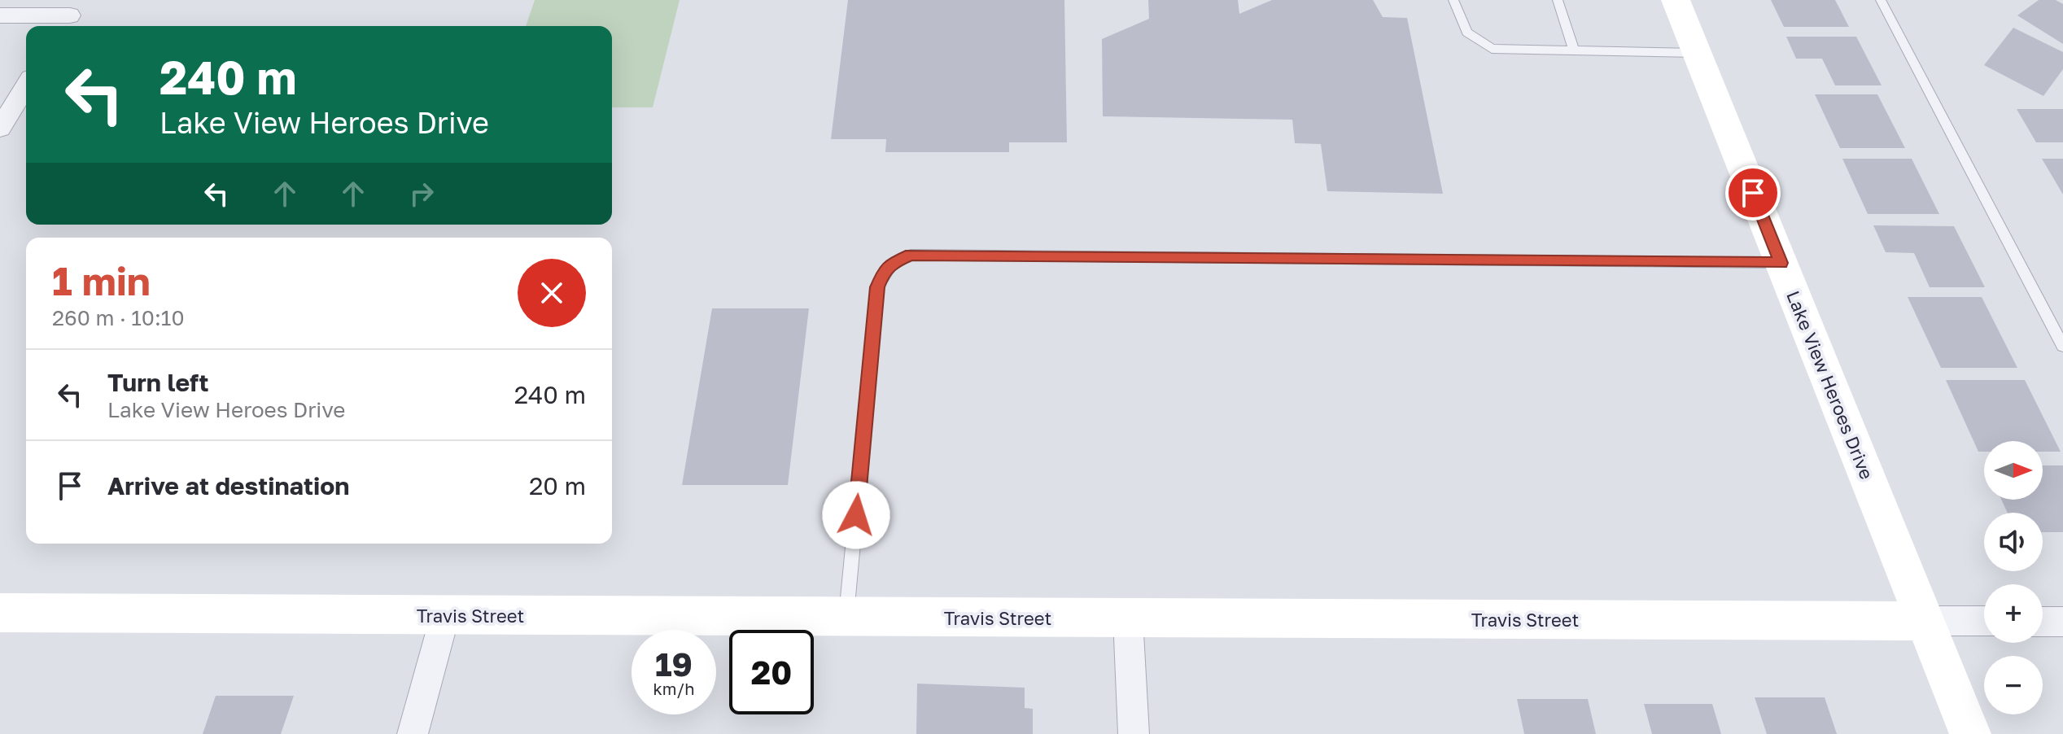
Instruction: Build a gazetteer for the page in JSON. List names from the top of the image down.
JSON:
{
  "streets": {
    "street": ["Lake View Heroes Drive", "Travis Street"]
  },
  "crossings": [
    ["Lake View Heroes Drive", "Travis Street"]
  ],
  "north": "right",
  "page": {
    "turn": ["240 m", "Lake View Heroes Drive"],
    "heading": ["1 min", "260 m · 10:10"],
    "list": [
      {
        "name": "Turn left",
        "note": "Lake View Heroes Drive",
        "value": "240 m"
      },
      {
        "name": "Arrive at destination",
        "value": "20 m"
      }
    ],
    "map_buttons": ["+", "−"],
    "speed": "19 km/h",
    "limit": "20"
  }
}
